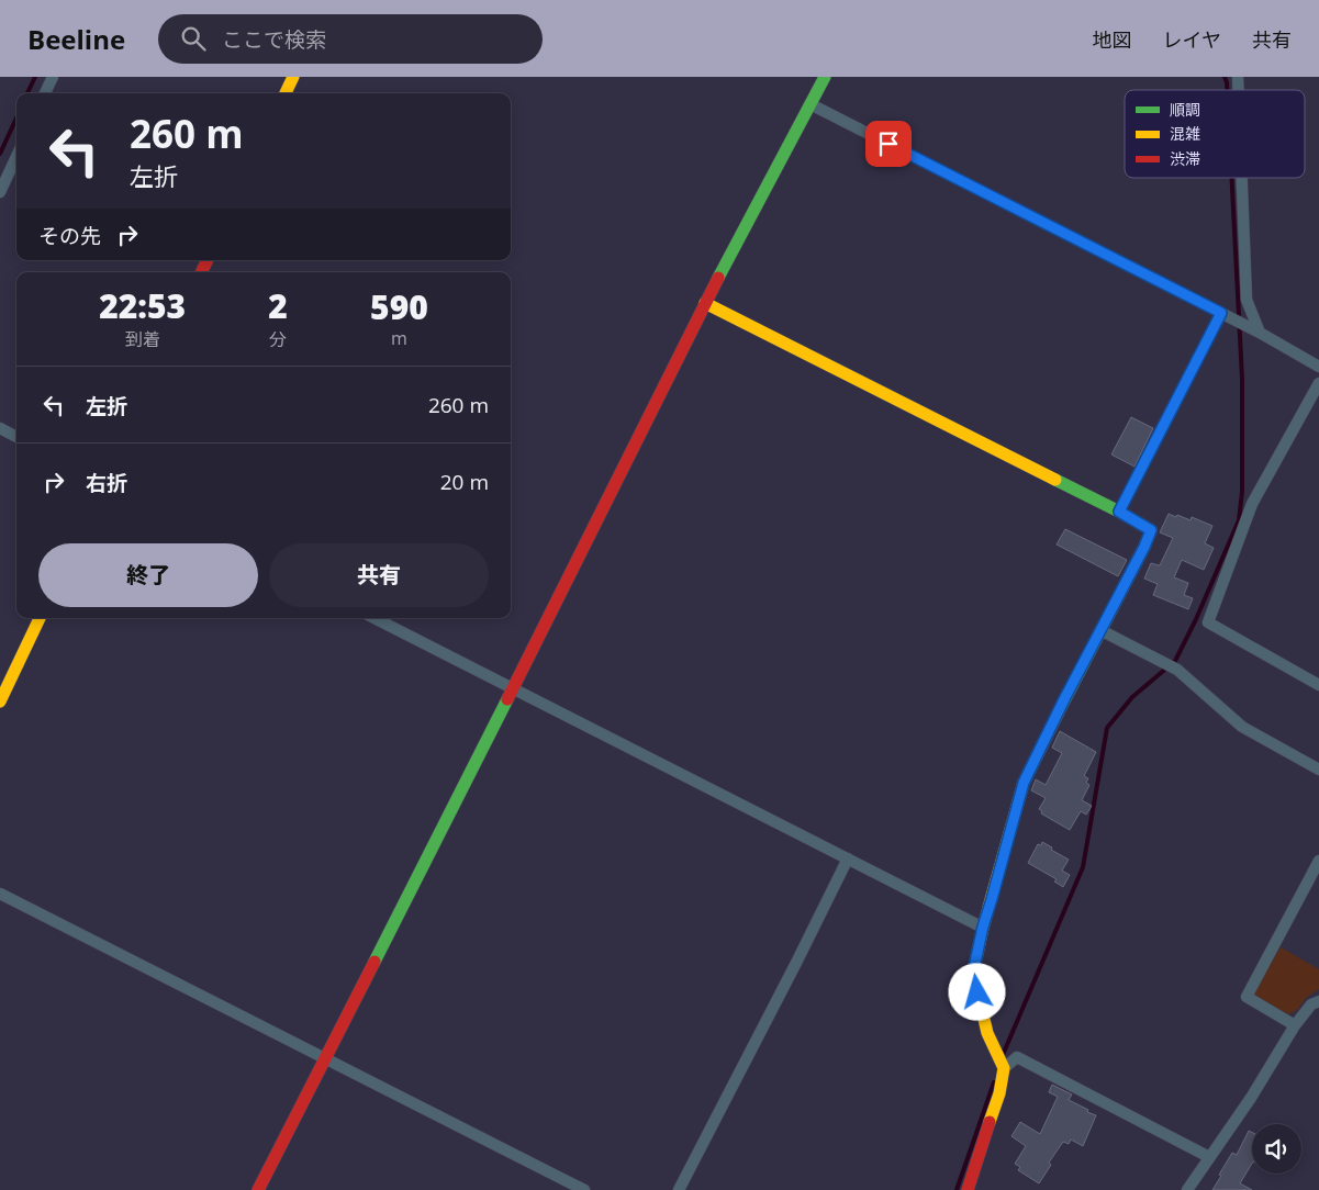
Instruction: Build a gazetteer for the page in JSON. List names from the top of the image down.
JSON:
{
  "legend": ["順調", "混雑", "渋滞"],
  "page": {
    "header": "Beeline",
    "search": "ここで検索",
    "nav": ["地図", "レイヤ", "共有"],
    "turn": ["260 m", "左折"],
    "then": "その先",
    "eta": [
      "22:53",
      "到着",
      "2",
      "分",
      "590",
      "m"
    ],
    "list": [
      {
        "name": "左折",
        "value": "260 m"
      },
      {
        "name": "右折",
        "value": "20 m"
      }
    ],
    "buttons": ["終了", "共有"]
  }
}
